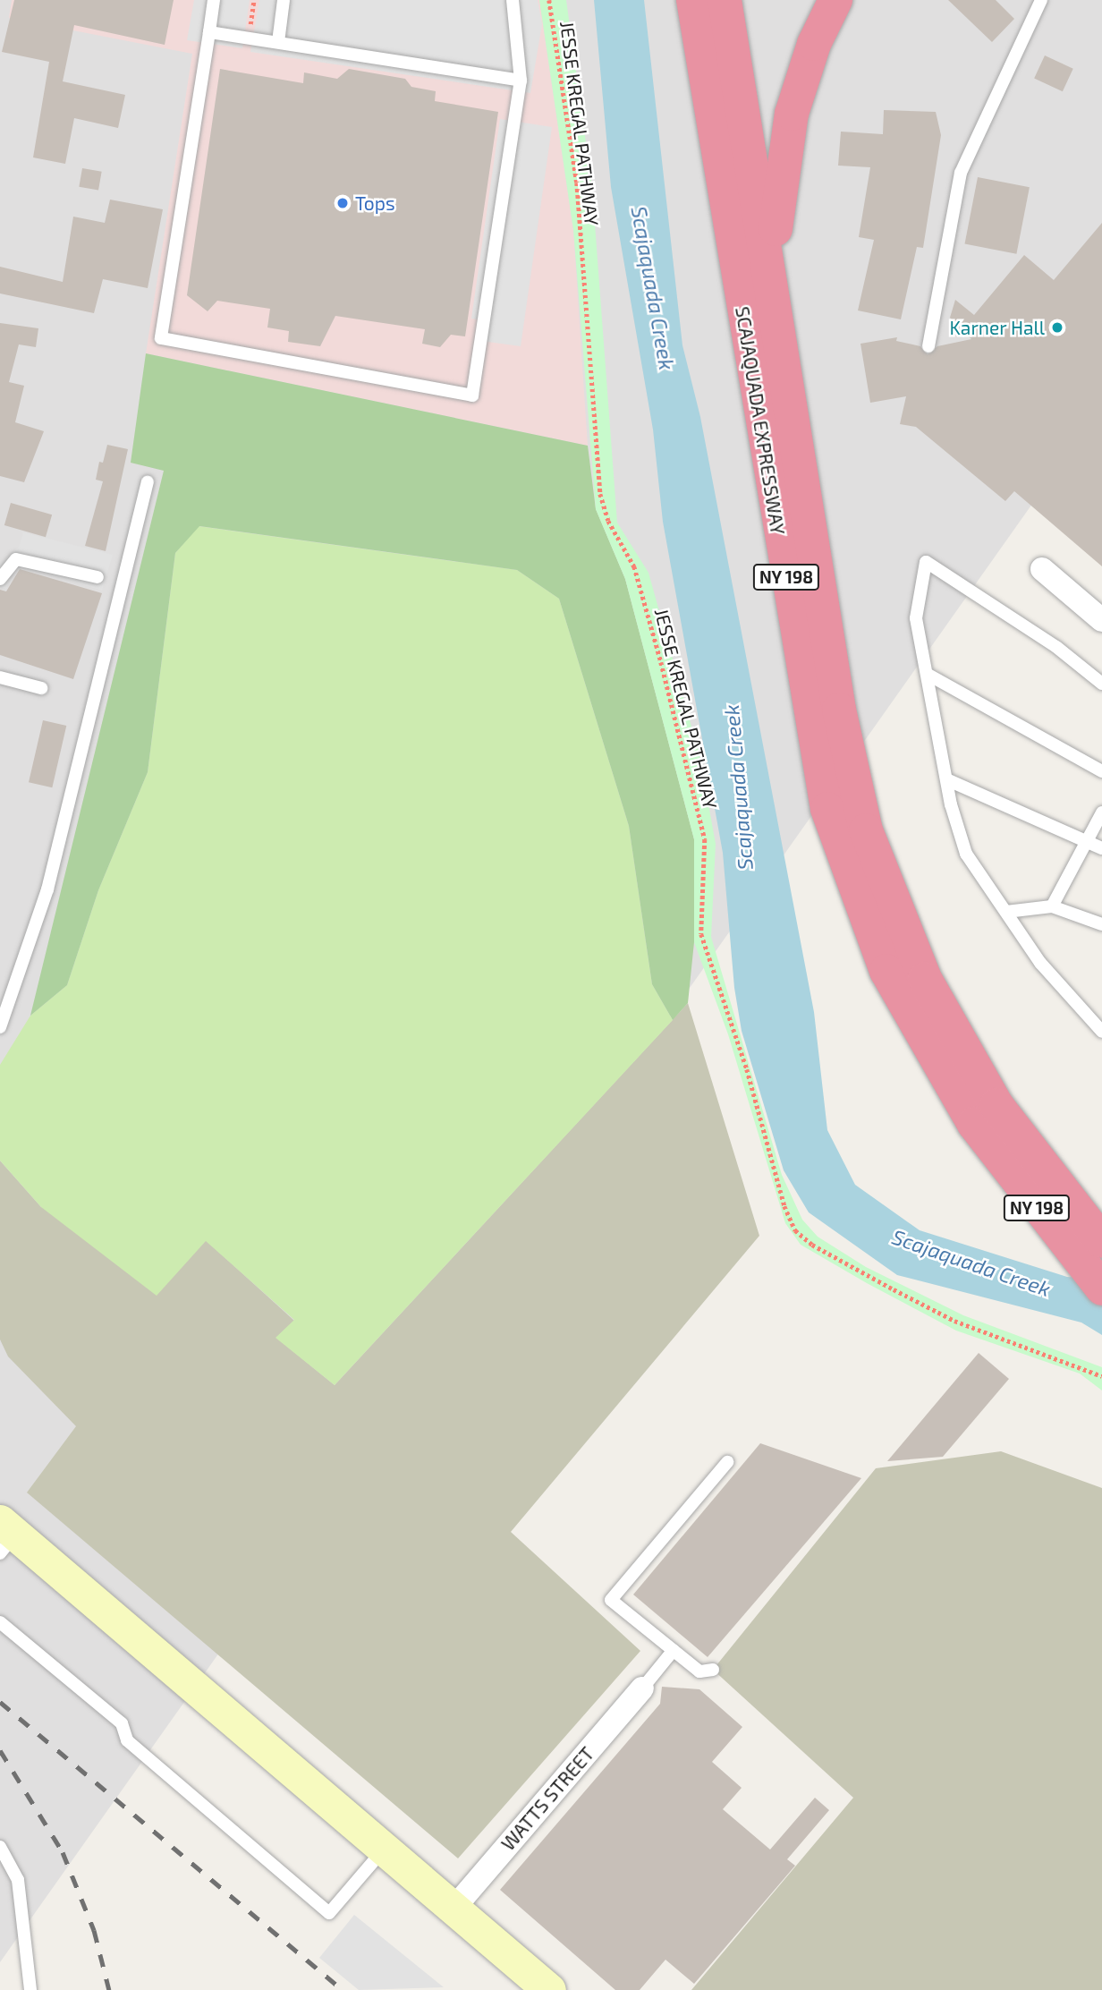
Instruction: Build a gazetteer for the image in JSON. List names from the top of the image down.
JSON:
{
  "streets": {
    "highway": ["SCAJAQUADA EXPRESSWAY", "NY 198"],
    "street": ["WATTS STREET"],
    "path": ["JESSE KREGAL PATHWAY"]
  },
  "water": ["Scajaquada Creek"],
  "places": ["Tops", "Karner Hall"]
}
